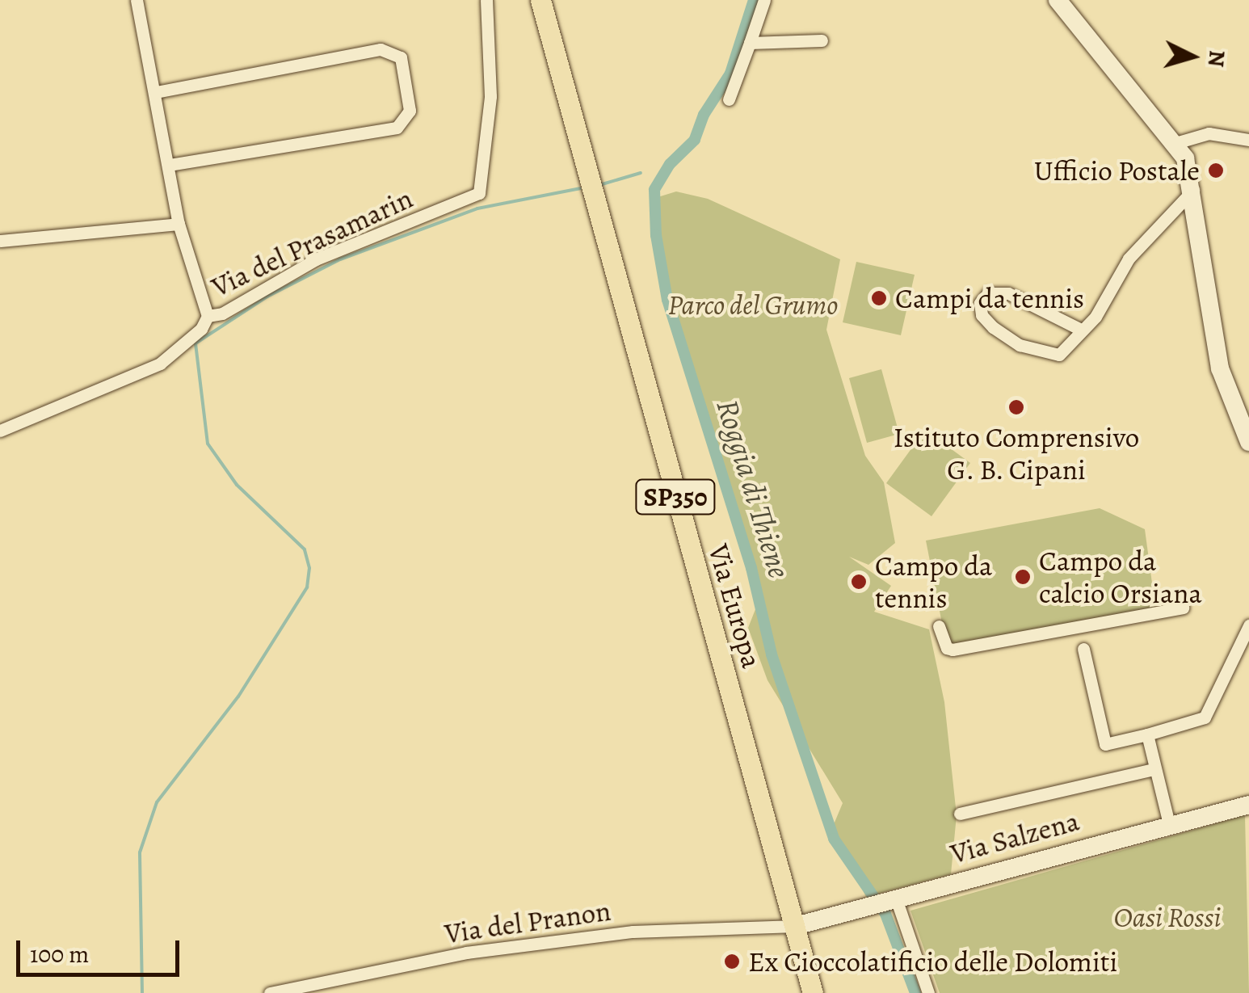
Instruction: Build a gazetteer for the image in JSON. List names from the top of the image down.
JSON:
{
  "streets": {
    "main road": ["SP350", "Via Europa"],
    "street": ["Via del Prasamarin", "Via Salzena", "Via del Pranon"]
  },
  "crossings": [
    ["Via Europa", "Via Salzena"],
    ["Via Europa", "Via del Pranon"],
    ["Via Salzena", "Via del Pranon"]
  ],
  "water": ["Roggia di Thiene"],
  "parks": ["Parco del Grumo", "Oasi Rossi"],
  "places": [
    "Ufficio Postale",
    "Campi da tennis",
    "Istituto Comprensivo G. B. Cipani",
    "Campo da calcio Orsiana",
    "Campo da tennis",
    "Ex Cioccolatificio delle Dolomiti"
  ],
  "scale_bar": "100 m",
  "north": "right"
}
